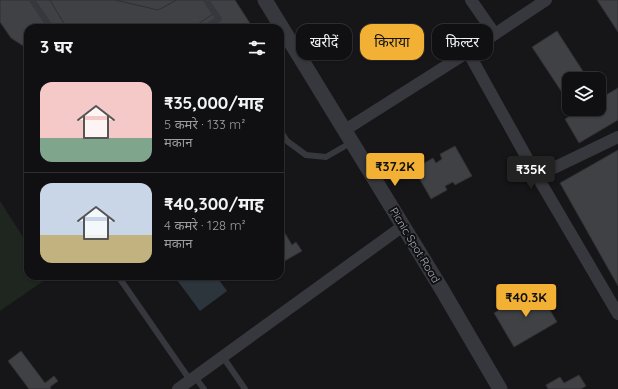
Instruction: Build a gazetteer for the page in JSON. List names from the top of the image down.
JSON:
{
  "streets": {
    "street": ["Picnic Spot Road"]
  },
  "page": {
    "chip": ["खरीदें", "किराया", "फ़िल्टर"],
    "heading": "3 घर",
    "list": [
      {
        "name": "₹35,000/माह",
        "note": "5 कमरे · 133 m² · मकान"
      },
      {
        "name": "₹40,300/माह",
        "note": "4 कमरे · 128 m² · मकान"
      }
    ],
    "price": ["₹37.2K", "₹35K", "₹40.3K"]
  }
}
